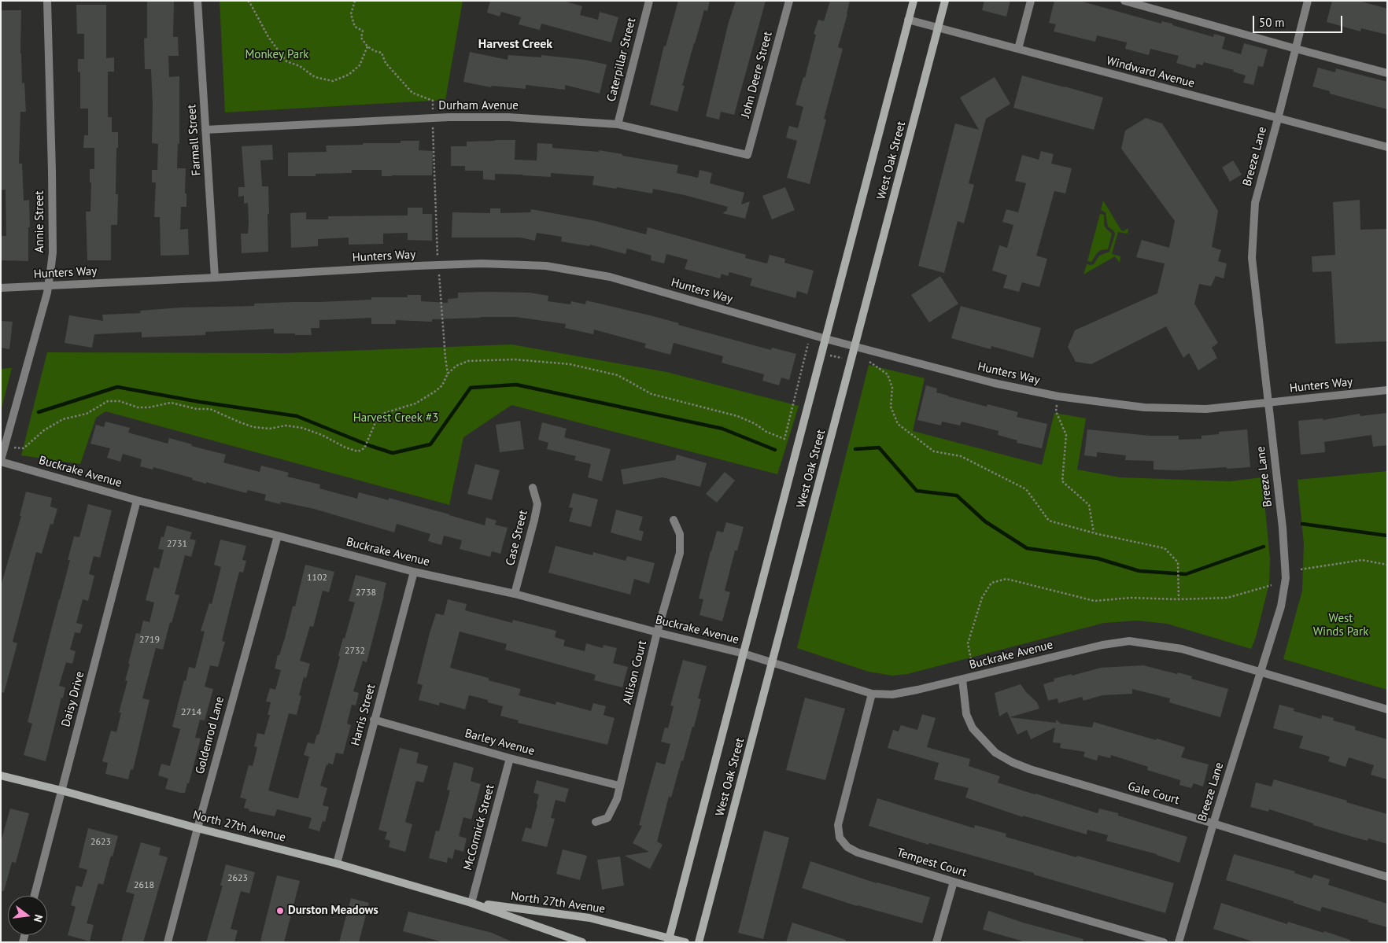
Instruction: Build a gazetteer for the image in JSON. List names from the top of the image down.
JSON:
{
  "streets": {
    "main road": ["West Oak Street", "North 27th Avenue"],
    "street": [
      "Caterpillar Street",
      "Windward Avenue",
      "John Deere Street",
      "Durham Avenue",
      "Farmall Street",
      "Breeze Lane",
      "Annie Street",
      "Hunters Way",
      "Buckrake Avenue",
      "Case Street",
      "Allison Court",
      "Daisy Drive",
      "Harris Street",
      "Goldenrod Lane",
      "Barley Avenue",
      "Gale Court",
      "McCormick Street",
      "Tempest Court"
    ]
  },
  "crossings": [
    ["Caterpillar Street", "Durham Avenue"],
    ["Windward Avenue", "Breeze Lane"],
    ["Windward Avenue", "West Oak Street"],
    ["John Deere Street", "Durham Avenue"],
    ["Durham Avenue", "Farmall Street"],
    ["Farmall Street", "Hunters Way"],
    ["Breeze Lane", "Hunters Way"],
    ["Breeze Lane", "Buckrake Avenue"],
    ["Breeze Lane", "Gale Court"],
    ["West Oak Street", "Hunters Way"],
    ["West Oak Street", "Buckrake Avenue"],
    ["West Oak Street", "North 27th Avenue"],
    ["Annie Street", "Hunters Way"],
    ["Annie Street", "Buckrake Avenue"],
    ["Buckrake Avenue", "Case Street"],
    ["Buckrake Avenue", "Allison Court"],
    ["Buckrake Avenue", "Daisy Drive"],
    ["Buckrake Avenue", "Harris Street"],
    ["Buckrake Avenue", "Goldenrod Lane"],
    ["Buckrake Avenue", "Gale Court"],
    ["Buckrake Avenue", "Tempest Court"],
    ["Allison Court", "Barley Avenue"],
    ["Daisy Drive", "North 27th Avenue"],
    ["Harris Street", "Barley Avenue"],
    ["Harris Street", "North 27th Avenue"],
    ["Goldenrod Lane", "North 27th Avenue"],
    ["Barley Avenue", "McCormick Street"],
    ["North 27th Avenue", "McCormick Street"]
  ],
  "districts": ["Harvest Creek"],
  "parks": ["Monkey Park", "Harvest Creek #3", "West Winds Park"],
  "places": ["Durston Meadows"],
  "house_numbers": [
    "2731",
    "1102",
    "2738",
    "2719",
    "2732",
    "2714",
    "2623",
    "2623",
    "2618"
  ],
  "scale_bar": "50 m",
  "north": "right"
}
